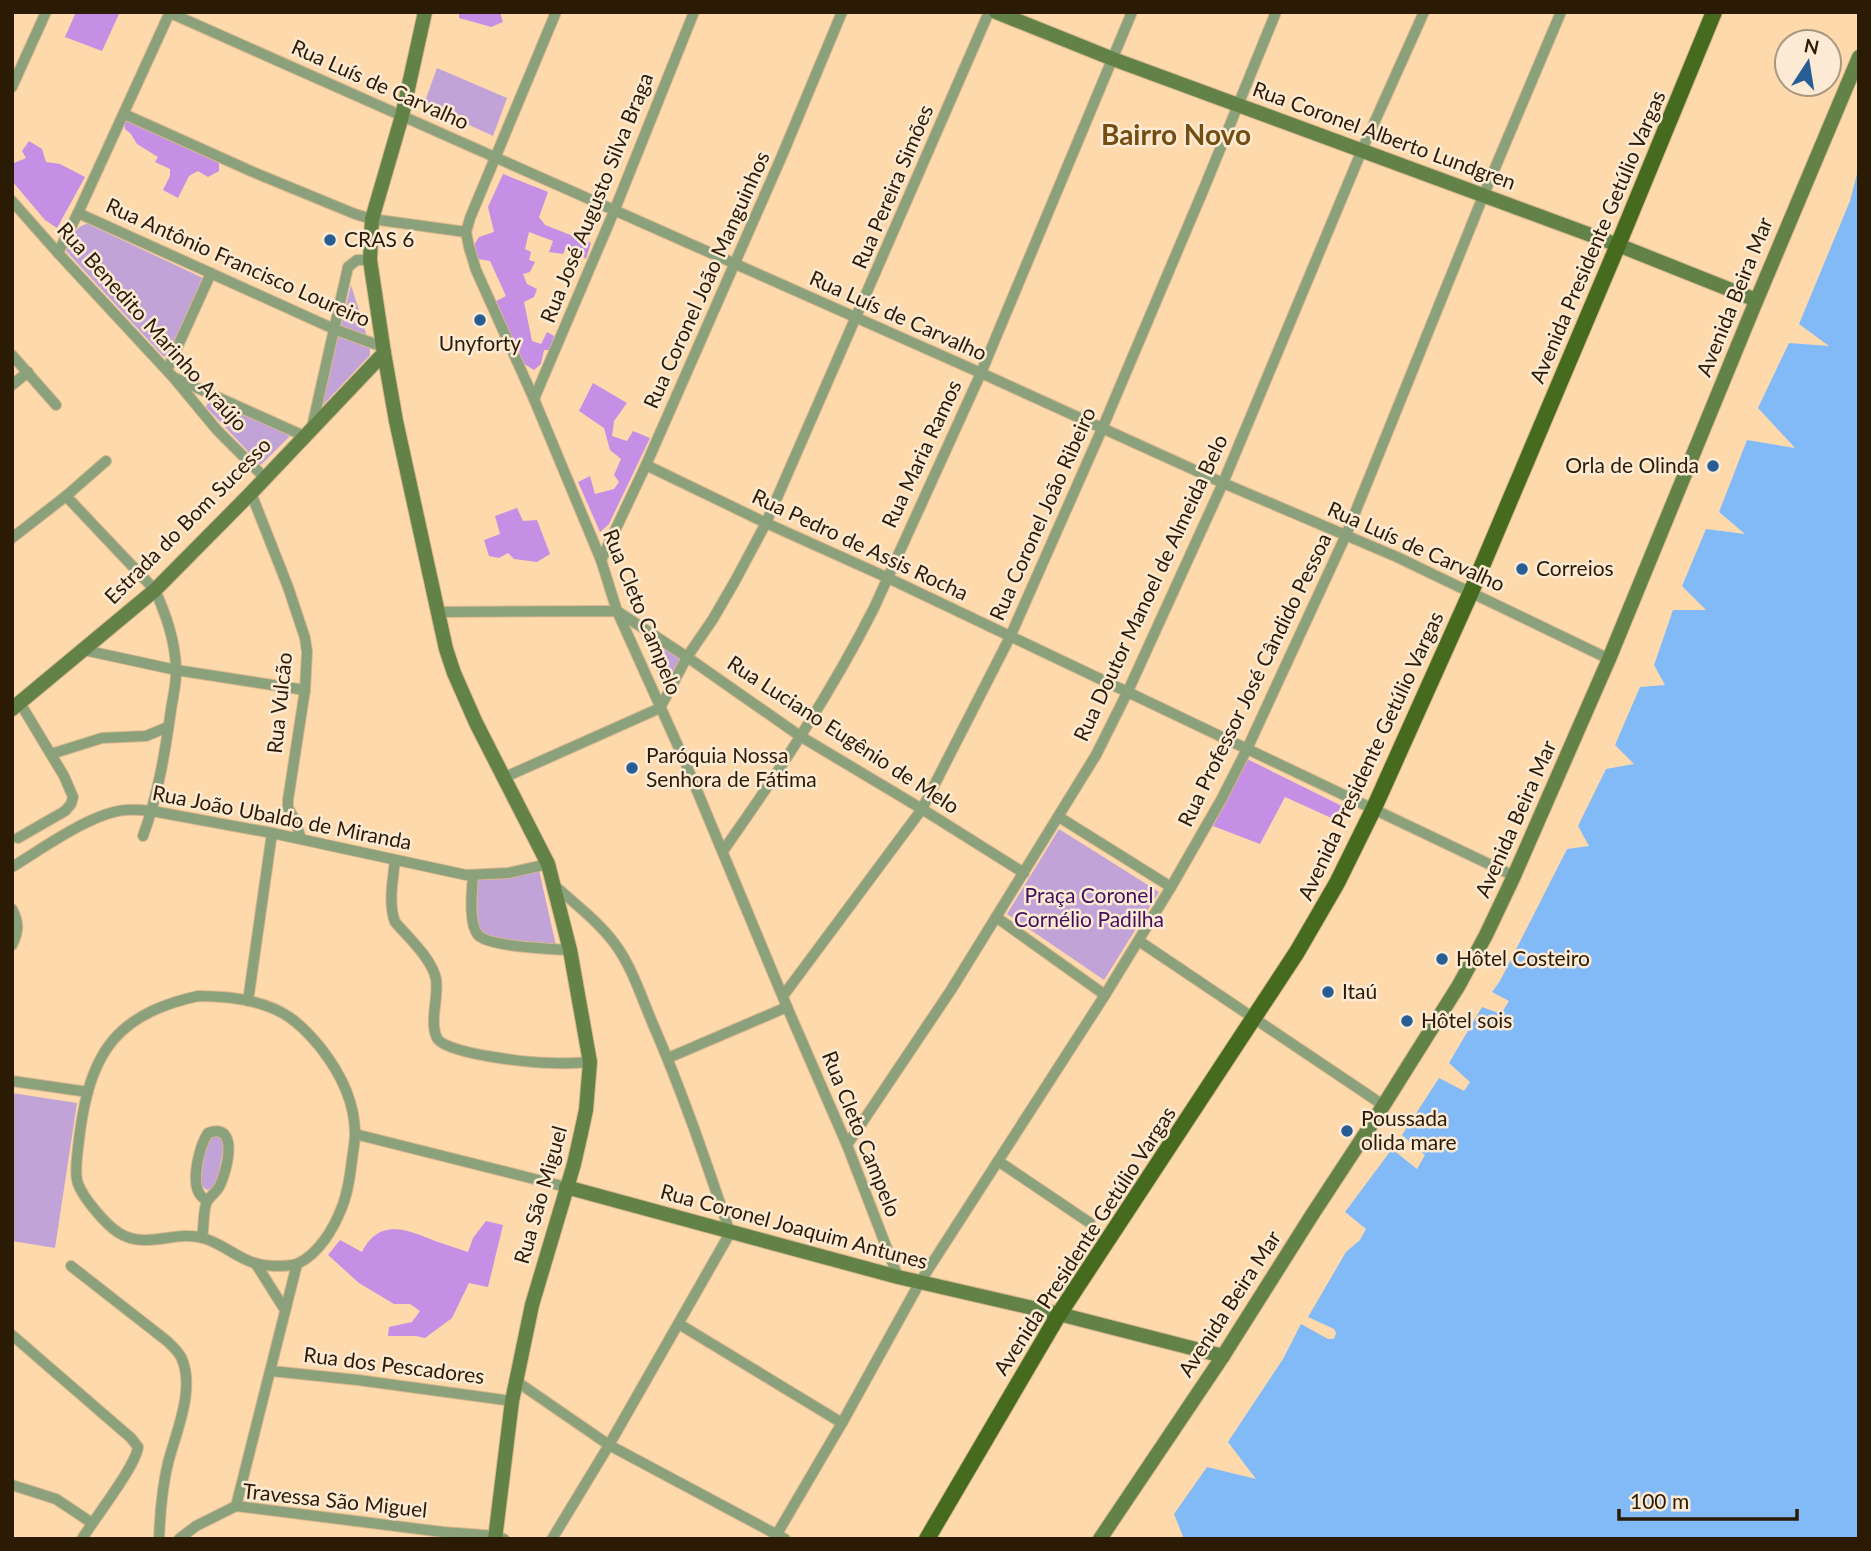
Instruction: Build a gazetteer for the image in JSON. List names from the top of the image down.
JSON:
{
  "streets": {
    "main road": [
      "Rua Coronel Alberto Lundgren",
      "Avenida Presidente Getúlio Vargas",
      "Avenida Beira Mar",
      "Estrada do Bom Sucesso",
      "Rua São Miguel",
      "Rua Coronel Joaquim Antunes"
    ],
    "street": [
      "Rua Luís de Carvalho",
      "Rua Pereira Simões",
      "Rua José Augusto Silva Braga",
      "Rua Antônio Francisco Loureiro",
      "Rua Coronel João Manguinhos",
      "Rua Benedito Marinho Araújo",
      "Rua Maria Ramos",
      "Rua Coronel João Ribeiro",
      "Rua Pedro de Assis Rocha",
      "Rua Doutor Manoel de Almeida Belo",
      "Rua Cleto Campelo",
      "Rua Professor José Cândido Pessoa",
      "Rua Vulcão",
      "Rua Luciano Eugênio de Melo",
      "Rua João Ubaldo de Miranda",
      "Rua dos Pescadores",
      "Travessa São Miguel"
    ]
  },
  "crossings": [
    ["Rua Luís de Carvalho", "Rua Pereira Simões"],
    ["Rua Luís de Carvalho", "Rua José Augusto Silva Braga"],
    ["Rua Luís de Carvalho", "Avenida Presidente Getúlio Vargas"],
    ["Rua Luís de Carvalho", "Rua Coronel João Manguinhos"],
    ["Rua Luís de Carvalho", "Avenida Beira Mar"],
    ["Rua Luís de Carvalho", "Rua Maria Ramos"],
    ["Rua Luís de Carvalho", "Rua Coronel João Ribeiro"],
    ["Rua Luís de Carvalho", "Rua Doutor Manoel de Almeida Belo"],
    ["Rua Luís de Carvalho", "Rua Professor José Cândido Pessoa"],
    ["Rua Luís de Carvalho", "Rua São Miguel"],
    ["Rua Coronel Alberto Lundgren", "Avenida Presidente Getúlio Vargas"],
    ["Rua Coronel Alberto Lundgren", "Avenida Beira Mar"],
    ["Rua Coronel Alberto Lundgren", "Rua Maria Ramos"],
    ["Rua Coronel Alberto Lundgren", "Rua Coronel João Ribeiro"],
    ["Rua Coronel Alberto Lundgren", "Rua Doutor Manoel de Almeida Belo"],
    ["Rua Coronel Alberto Lundgren", "Rua Professor José Cândido Pessoa"],
    ["Rua Pereira Simões", "Rua Pedro de Assis Rocha"],
    ["Rua Pereira Simões", "Rua Cleto Campelo"],
    ["Rua Pereira Simões", "Rua Luciano Eugênio de Melo"],
    ["Rua José Augusto Silva Braga", "Rua Cleto Campelo"],
    ["Avenida Presidente Getúlio Vargas", "Rua Pedro de Assis Rocha"],
    ["Avenida Presidente Getúlio Vargas", "Rua Coronel Joaquim Antunes"],
    ["Rua Antônio Francisco Loureiro", "Estrada do Bom Sucesso"],
    ["Rua Antônio Francisco Loureiro", "Rua São Miguel"],
    ["Rua Coronel João Manguinhos", "Rua Pedro de Assis Rocha"],
    ["Rua Coronel João Manguinhos", "Rua Cleto Campelo"],
    ["Avenida Beira Mar", "Rua Pedro de Assis Rocha"],
    ["Avenida Beira Mar", "Rua Coronel Joaquim Antunes"],
    ["Rua Benedito Marinho Araújo", "Estrada do Bom Sucesso"],
    ["Rua Maria Ramos", "Rua Pedro de Assis Rocha"],
    ["Rua Maria Ramos", "Rua Cleto Campelo"],
    ["Rua Maria Ramos", "Rua Luciano Eugênio de Melo"],
    ["Rua Coronel João Ribeiro", "Rua Pedro de Assis Rocha"],
    ["Rua Coronel João Ribeiro", "Rua Cleto Campelo"],
    ["Rua Coronel João Ribeiro", "Rua Luciano Eugênio de Melo"],
    ["Estrada do Bom Sucesso", "Rua Vulcão"],
    ["Estrada do Bom Sucesso", "Rua São Miguel"],
    ["Rua Pedro de Assis Rocha", "Rua Doutor Manoel de Almeida Belo"],
    ["Rua Pedro de Assis Rocha", "Rua Professor José Cândido Pessoa"],
    ["Rua Doutor Manoel de Almeida Belo", "Rua Cleto Campelo"],
    ["Rua Doutor Manoel de Almeida Belo", "Rua Luciano Eugênio de Melo"],
    ["Rua Cleto Campelo", "Rua Luciano Eugênio de Melo"],
    ["Rua Cleto Campelo", "Rua Coronel Joaquim Antunes"],
    ["Rua Professor José Cândido Pessoa", "Rua Coronel Joaquim Antunes"],
    ["Rua Vulcão", "Rua João Ubaldo de Miranda"],
    ["Rua João Ubaldo de Miranda", "Rua São Miguel"],
    ["Rua São Miguel", "Rua Coronel Joaquim Antunes"],
    ["Rua São Miguel", "Rua dos Pescadores"],
    ["Rua São Miguel", "Travessa São Miguel"]
  ],
  "districts": ["Bairro Novo"],
  "parks": ["Praça Coronel Cornélio Padilha"],
  "places": [
    "CRAS 6",
    "Unyforty",
    "Orla de Olinda",
    "Correios",
    "Paróquia Nossa Senhora de Fátima",
    "Hôtel Costeiro",
    "Itaú",
    "Hôtel sois",
    "Poussada olida mare"
  ],
  "scale_bar": "100 m",
  "north": "top"
}
